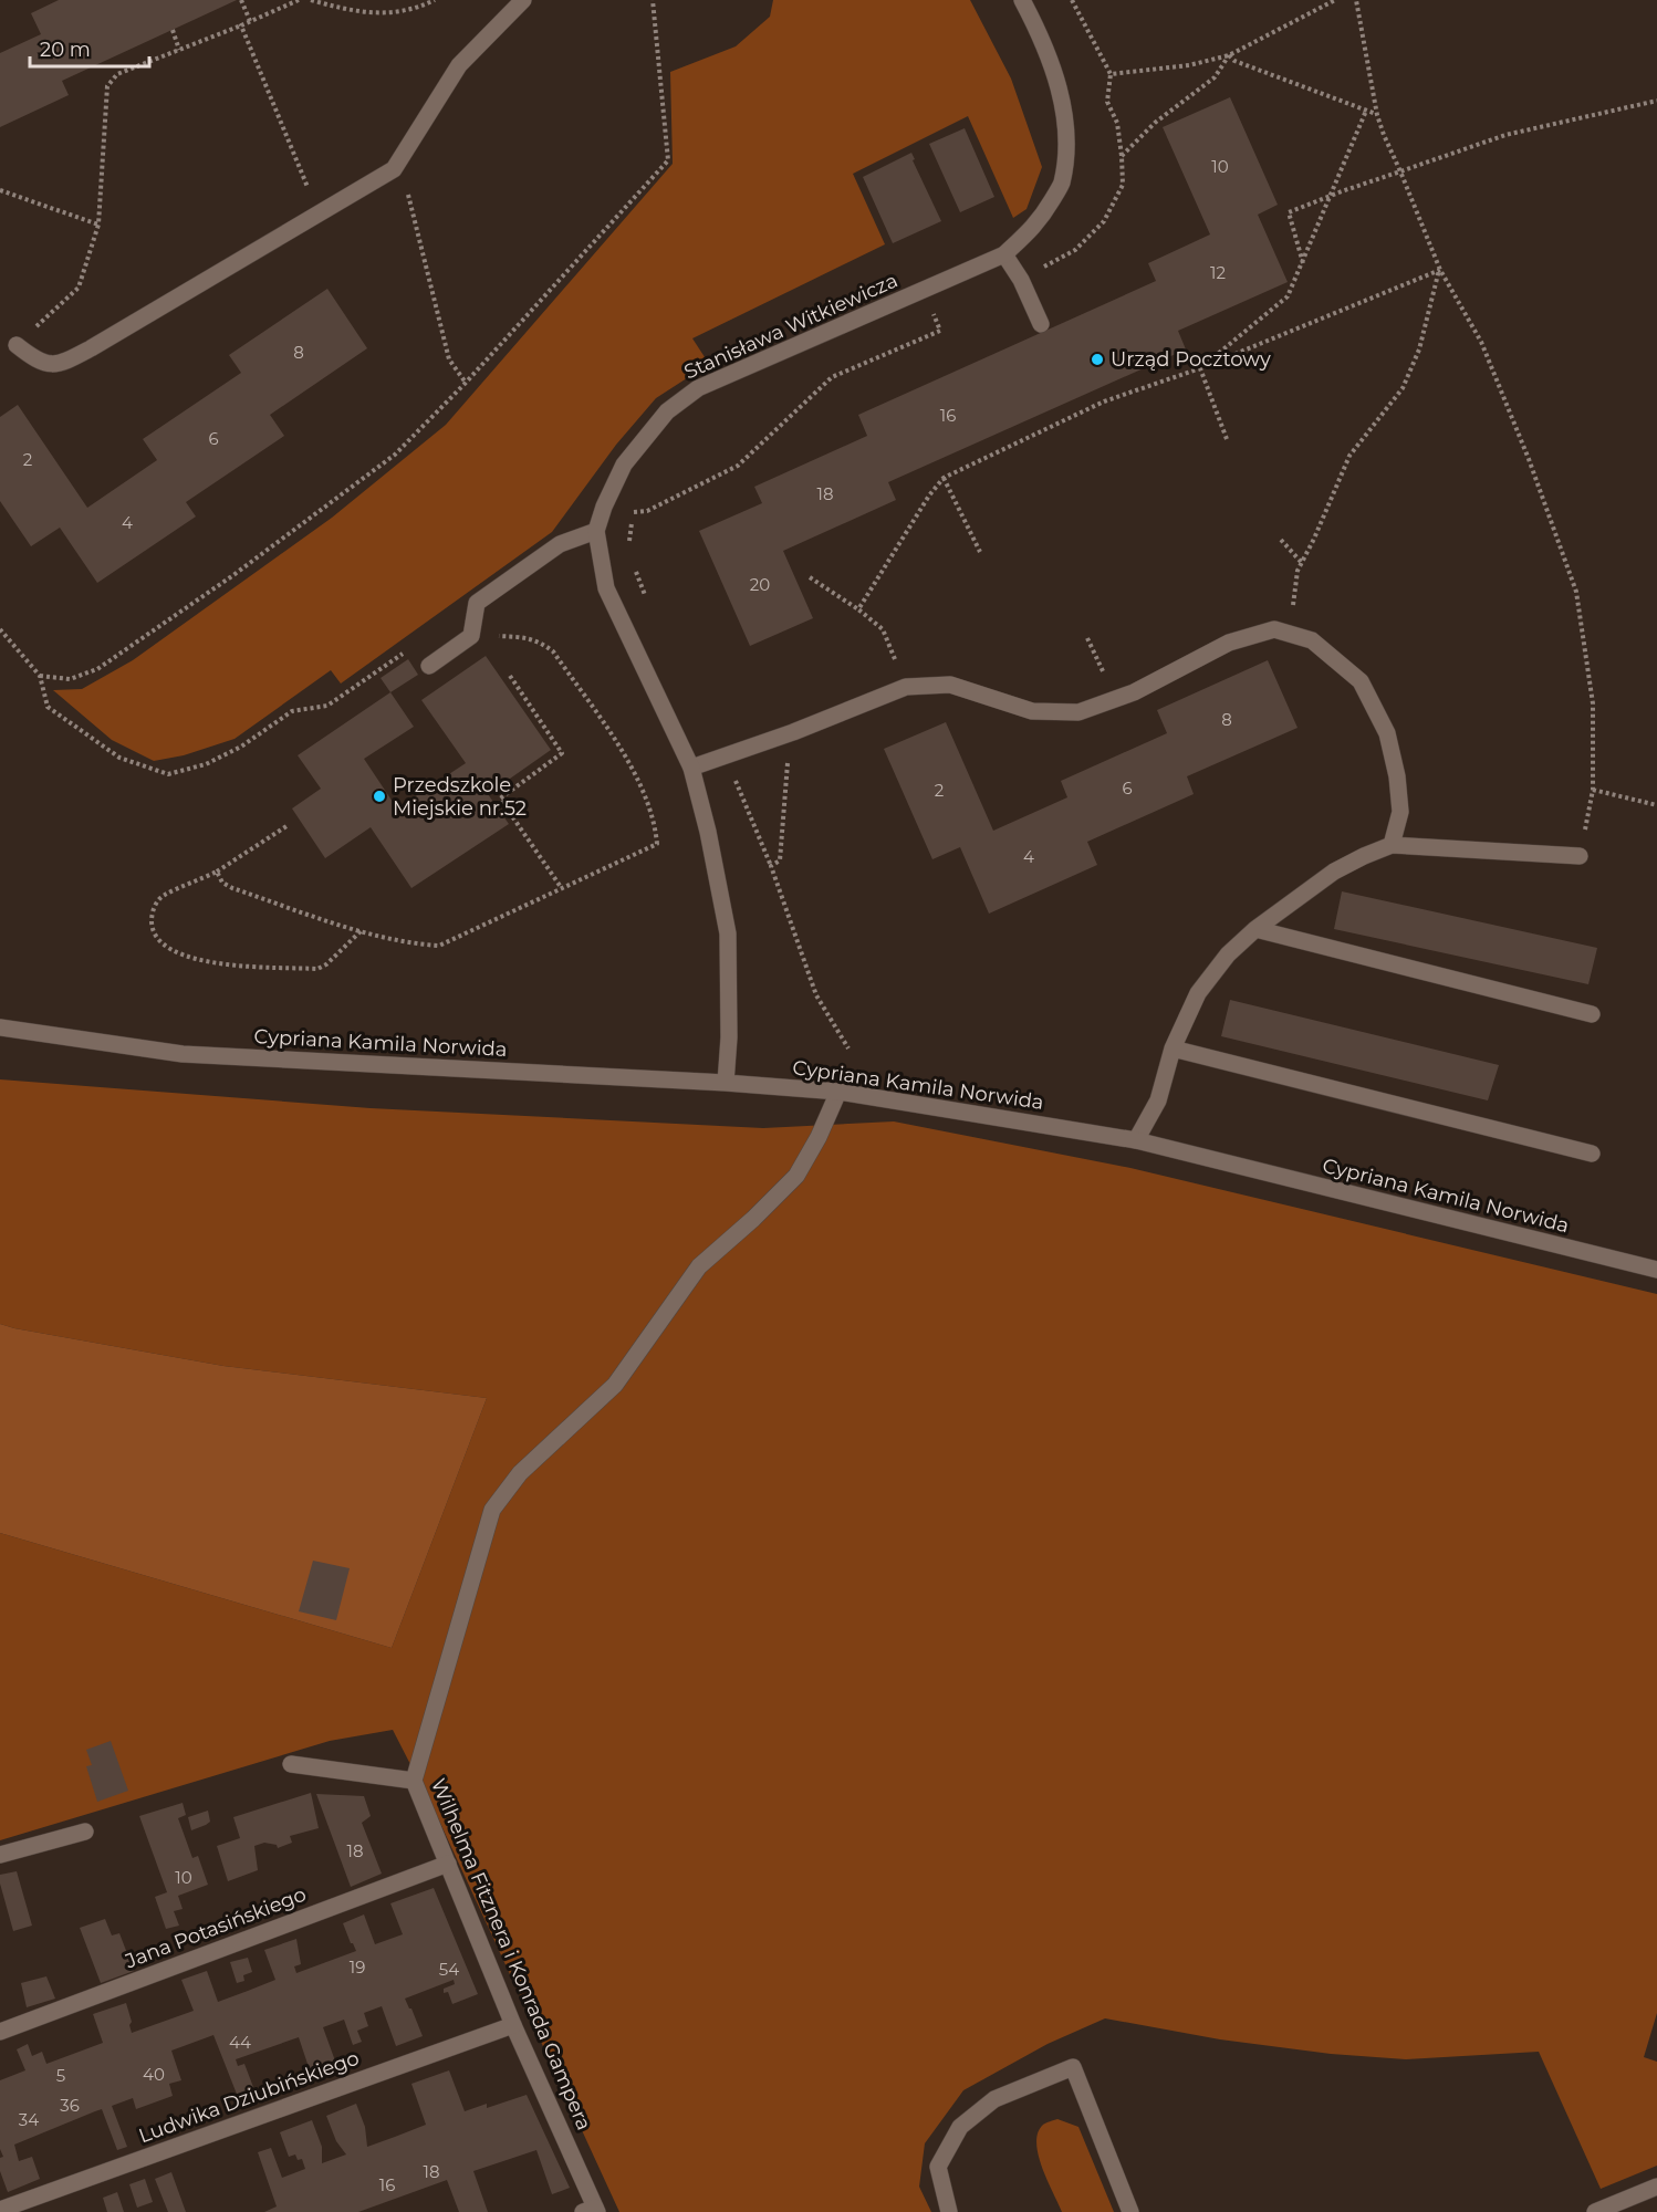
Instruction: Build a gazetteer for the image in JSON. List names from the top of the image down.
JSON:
{
  "streets": {
    "street": [
      "Stanisława Witkiewicza",
      "Cypriana Kamila Norwida",
      "Jana Potasińskiego",
      "Wilhelma Fitznera i Konrada Gampera",
      "Ludwika Dziubińskiego"
    ]
  },
  "crossings": [
    ["Stanisława Witkiewicza", "Cypriana Kamila Norwida"],
    ["Cypriana Kamila Norwida", "Wilhelma Fitznera i Konrada Gampera"],
    ["Jana Potasińskiego", "Wilhelma Fitznera i Konrada Gampera"],
    ["Wilhelma Fitznera i Konrada Gampera", "Ludwika Dziubińskiego"]
  ],
  "places": ["Urząd Pocztowy", "Przedszkole Miejskie nr.52"],
  "house_numbers": [
    "10",
    "12",
    "8",
    "16",
    "6",
    "2",
    "18",
    "4",
    "20",
    "8",
    "6",
    "2",
    "4",
    "18",
    "10",
    "19",
    "54",
    "44",
    "40",
    "5",
    "36",
    "34",
    "18",
    "16"
  ],
  "scale_bar": "20 m"
}
